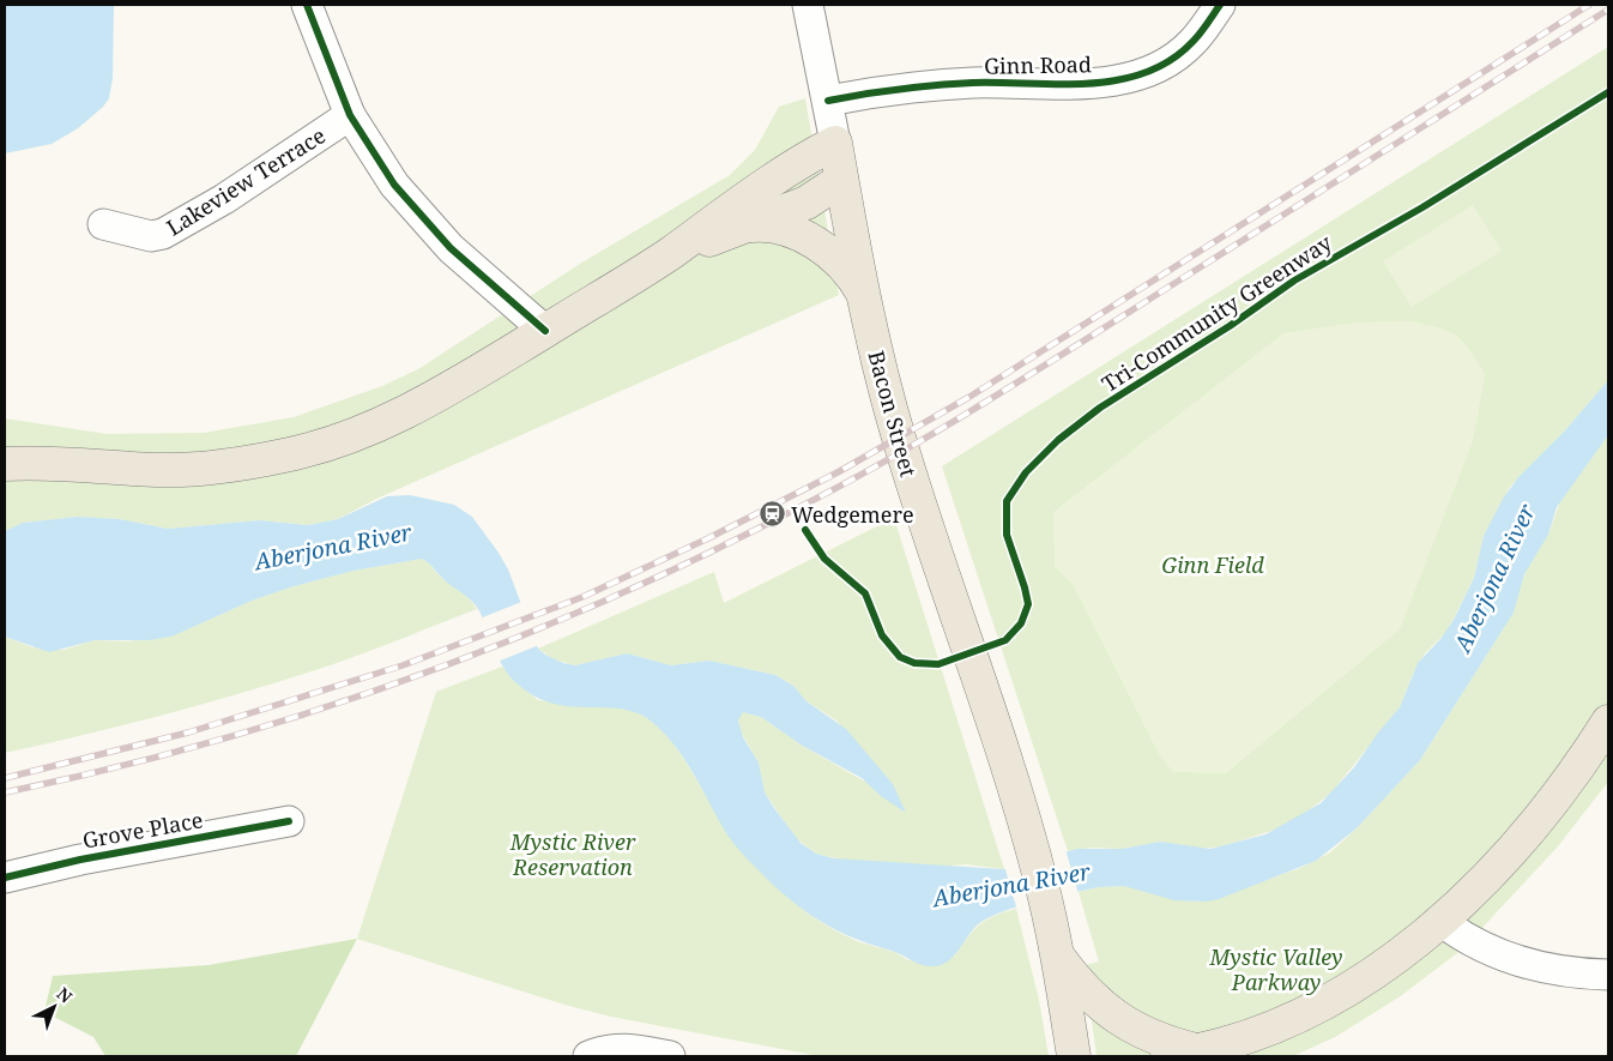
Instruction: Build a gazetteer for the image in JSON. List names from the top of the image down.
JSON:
{
  "streets": {
    "main road": ["Bacon Street"],
    "street": ["Ginn Road", "Lakeview Terrace", "Grove Place"],
    "cycle path": ["Tri-Community Greenway"]
  },
  "crossings": [
    ["Ginn Road", "Bacon Street"]
  ],
  "water": ["Aberjona River"],
  "parks": ["Ginn Field", "Mystic River Reservation", "Mystic Valley Parkway"],
  "places": {
    "station": ["Wedgemere"]
  },
  "north": "top right"
}
